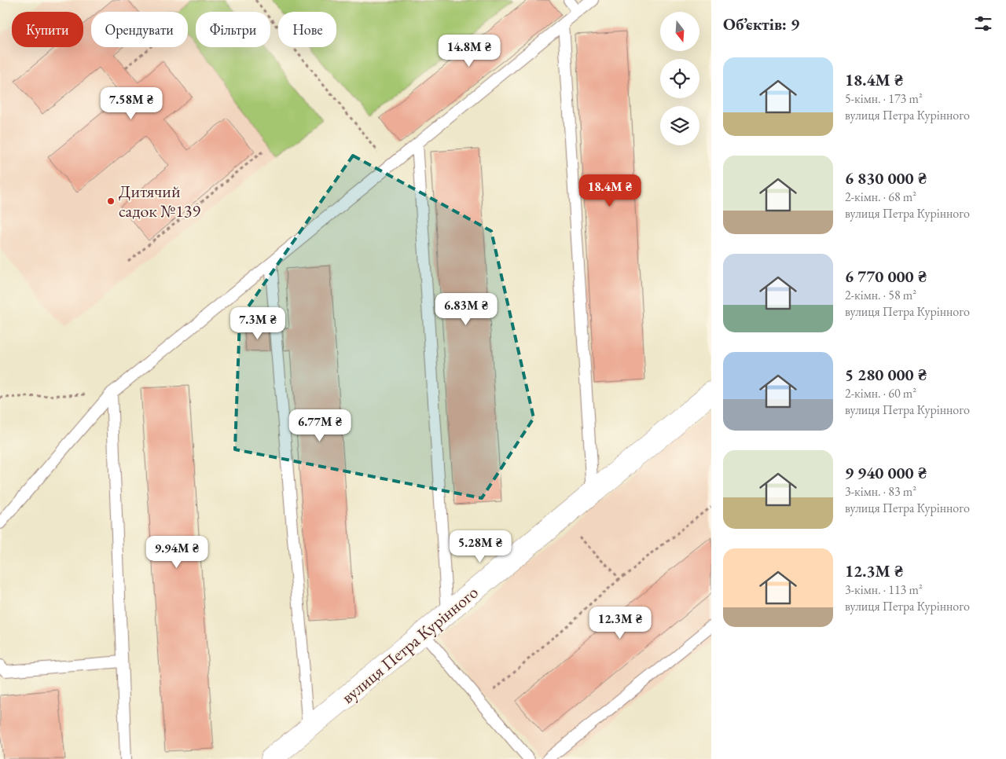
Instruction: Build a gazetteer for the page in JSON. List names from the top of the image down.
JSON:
{
  "streets": {
    "street": ["вулиця Петра Курінного"]
  },
  "places": ["Дитячий садок №139"],
  "north": "bottom",
  "page": {
    "heading": "Об’єктів: 9",
    "chip": [
      "Купити",
      "Орендувати",
      "Фільтри",
      "Нове"
    ],
    "price": [
      "14.8M ₴",
      "7.58M ₴",
      "18.4M ₴",
      "6.83M ₴",
      "7.3M ₴",
      "6.77M ₴",
      "5.28M ₴",
      "9.94M ₴",
      "12.3M ₴"
    ],
    "list": [
      {
        "name": "18.4M ₴",
        "note": "5-кімн. · 173 m² · вулиця Петра Курінного"
      },
      {
        "name": "6 830 000 ₴",
        "note": "2-кімн. · 68 m² · вулиця Петра Курінного"
      },
      {
        "name": "6 770 000 ₴",
        "note": "2-кімн. · 58 m² · вулиця Петра Курінного"
      },
      {
        "name": "5 280 000 ₴",
        "note": "2-кімн. · 60 m² · вулиця Петра Курінного"
      },
      {
        "name": "9 940 000 ₴",
        "note": "3-кімн. · 83 m² · вулиця Петра Курінного"
      },
      {
        "name": "12.3M ₴",
        "note": "3-кімн. · 113 m² · вулиця Петра Курінного"
      }
    ]
  }
}
